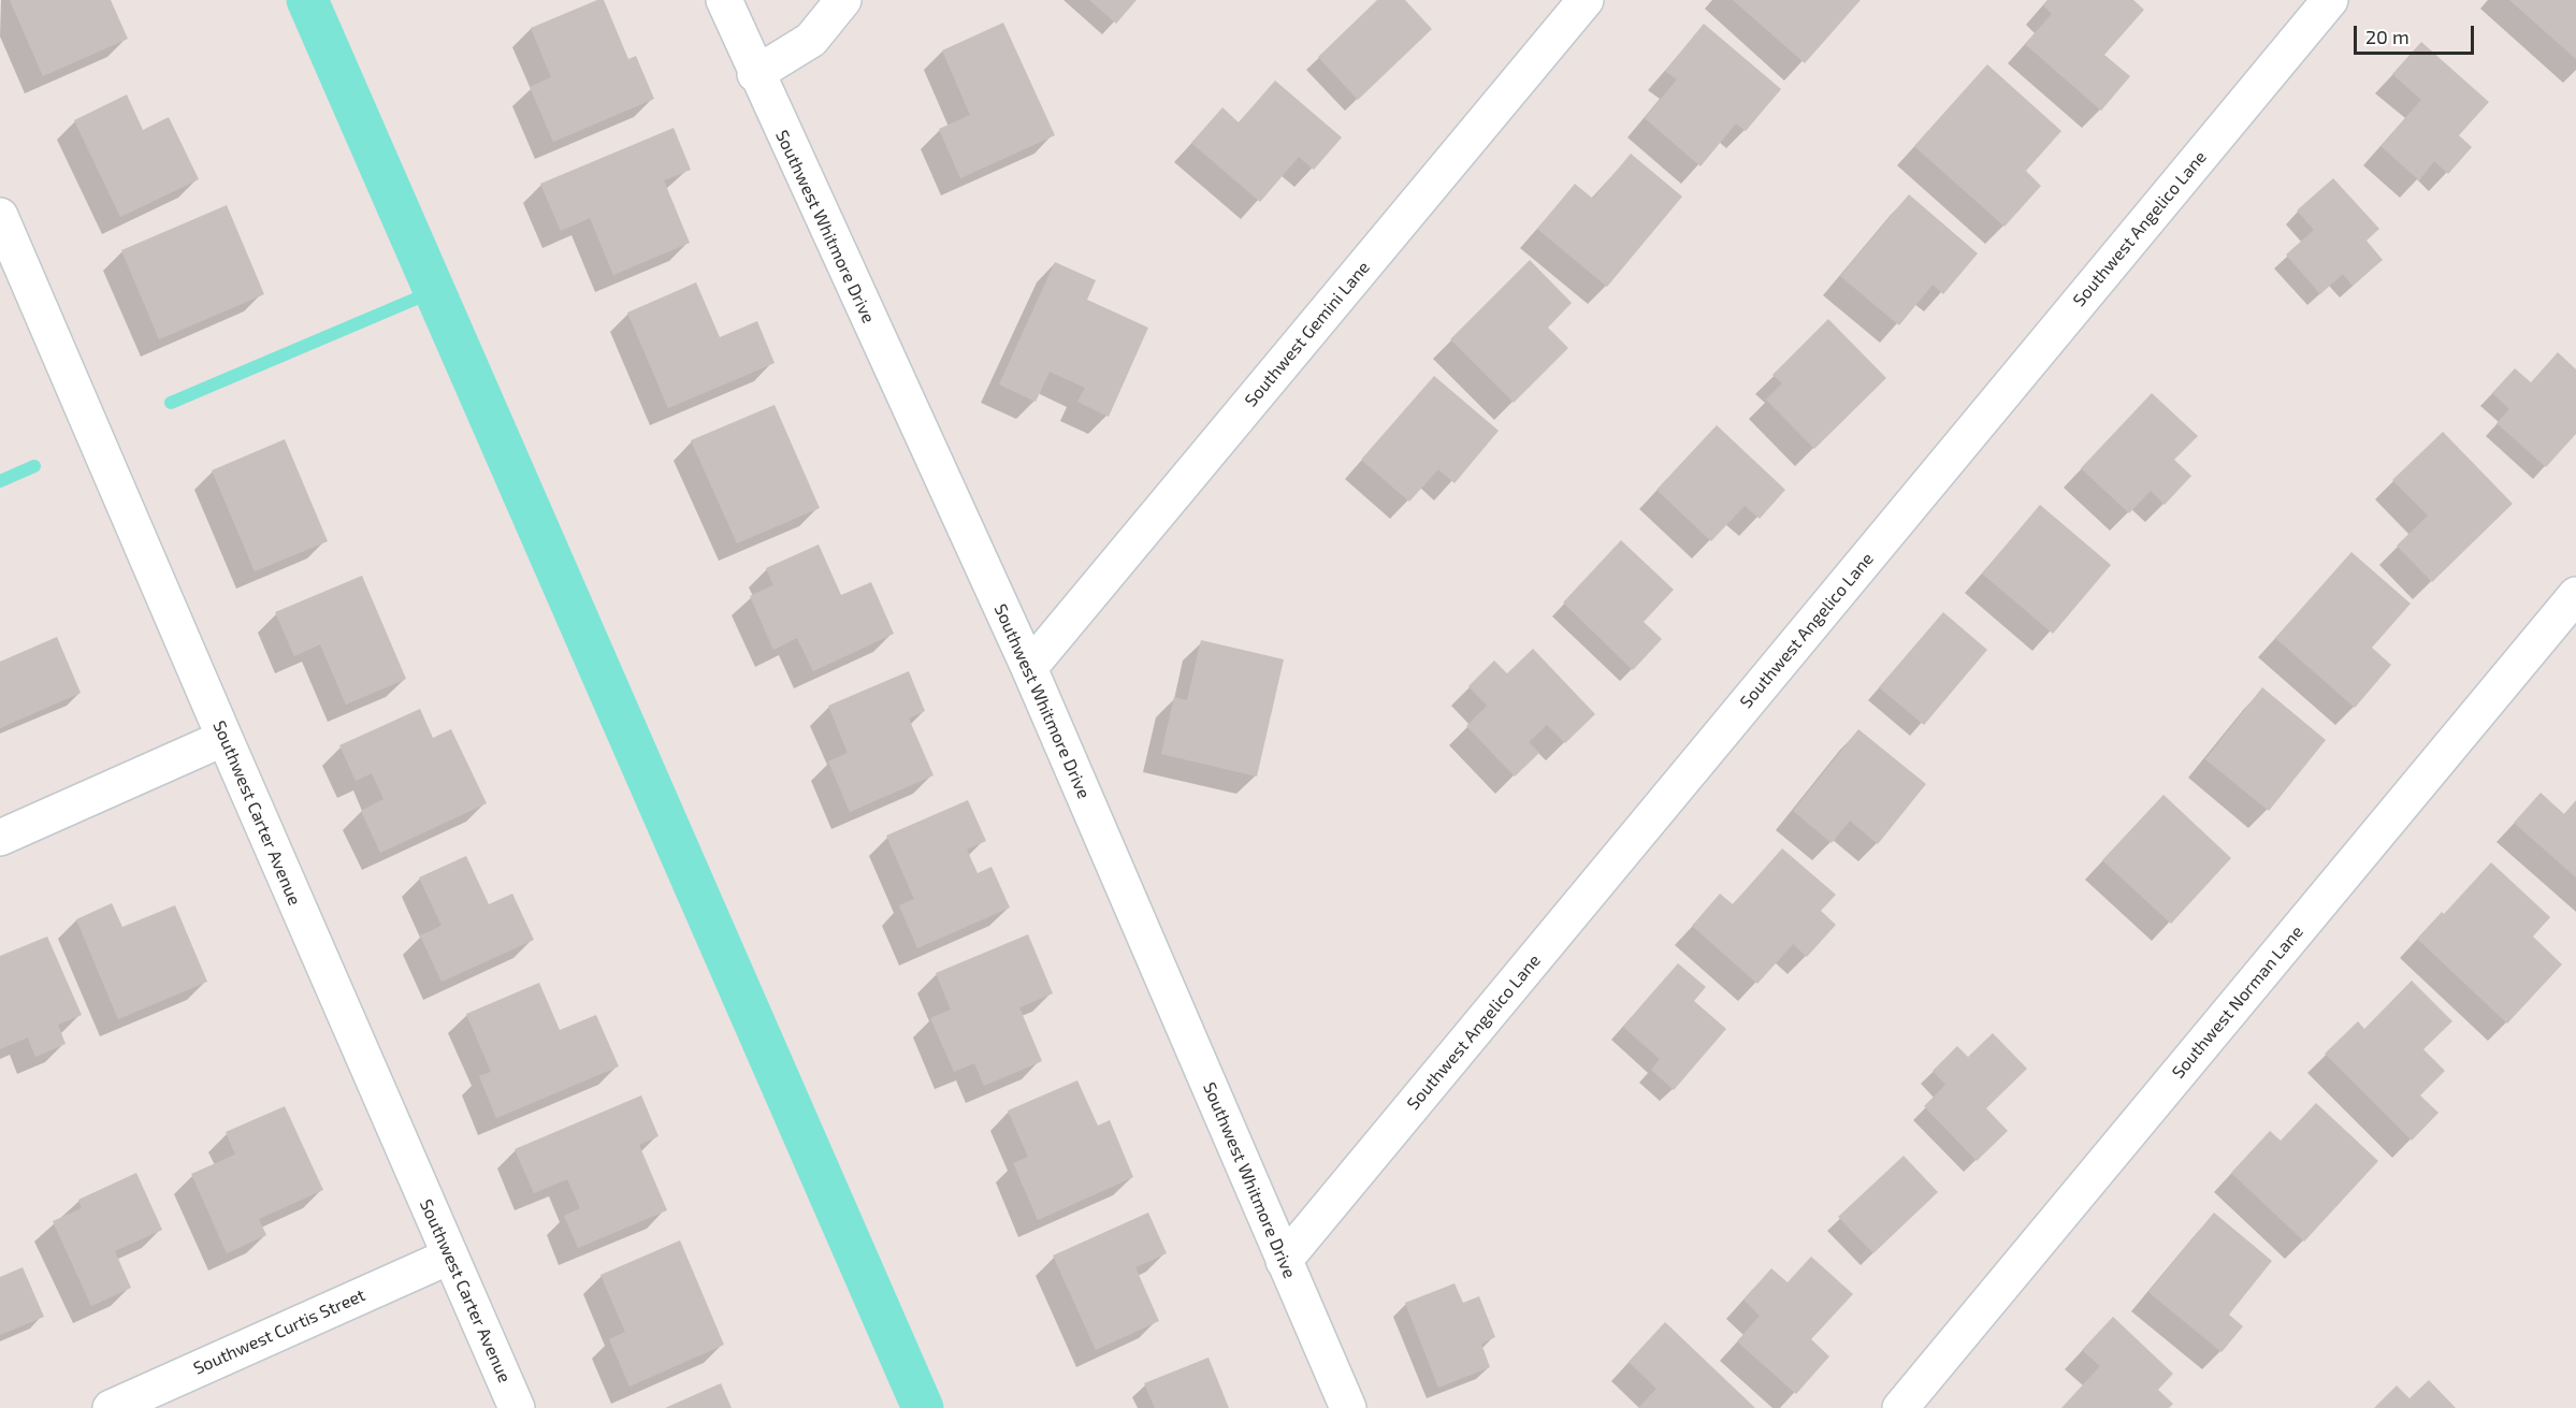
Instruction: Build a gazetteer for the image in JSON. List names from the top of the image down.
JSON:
{
  "streets": {
    "street": [
      "Southwest Whitmore Drive",
      "Southwest Angelico Lane",
      "Southwest Gemini Lane",
      "Southwest Carter Avenue",
      "Southwest Norman Lane",
      "Southwest Curtis Street"
    ]
  },
  "crossings": [
    ["Southwest Whitmore Drive", "Southwest Angelico Lane"],
    ["Southwest Whitmore Drive", "Southwest Gemini Lane"],
    ["Southwest Carter Avenue", "Southwest Curtis Street"]
  ],
  "scale_bar": "20 m"
}
